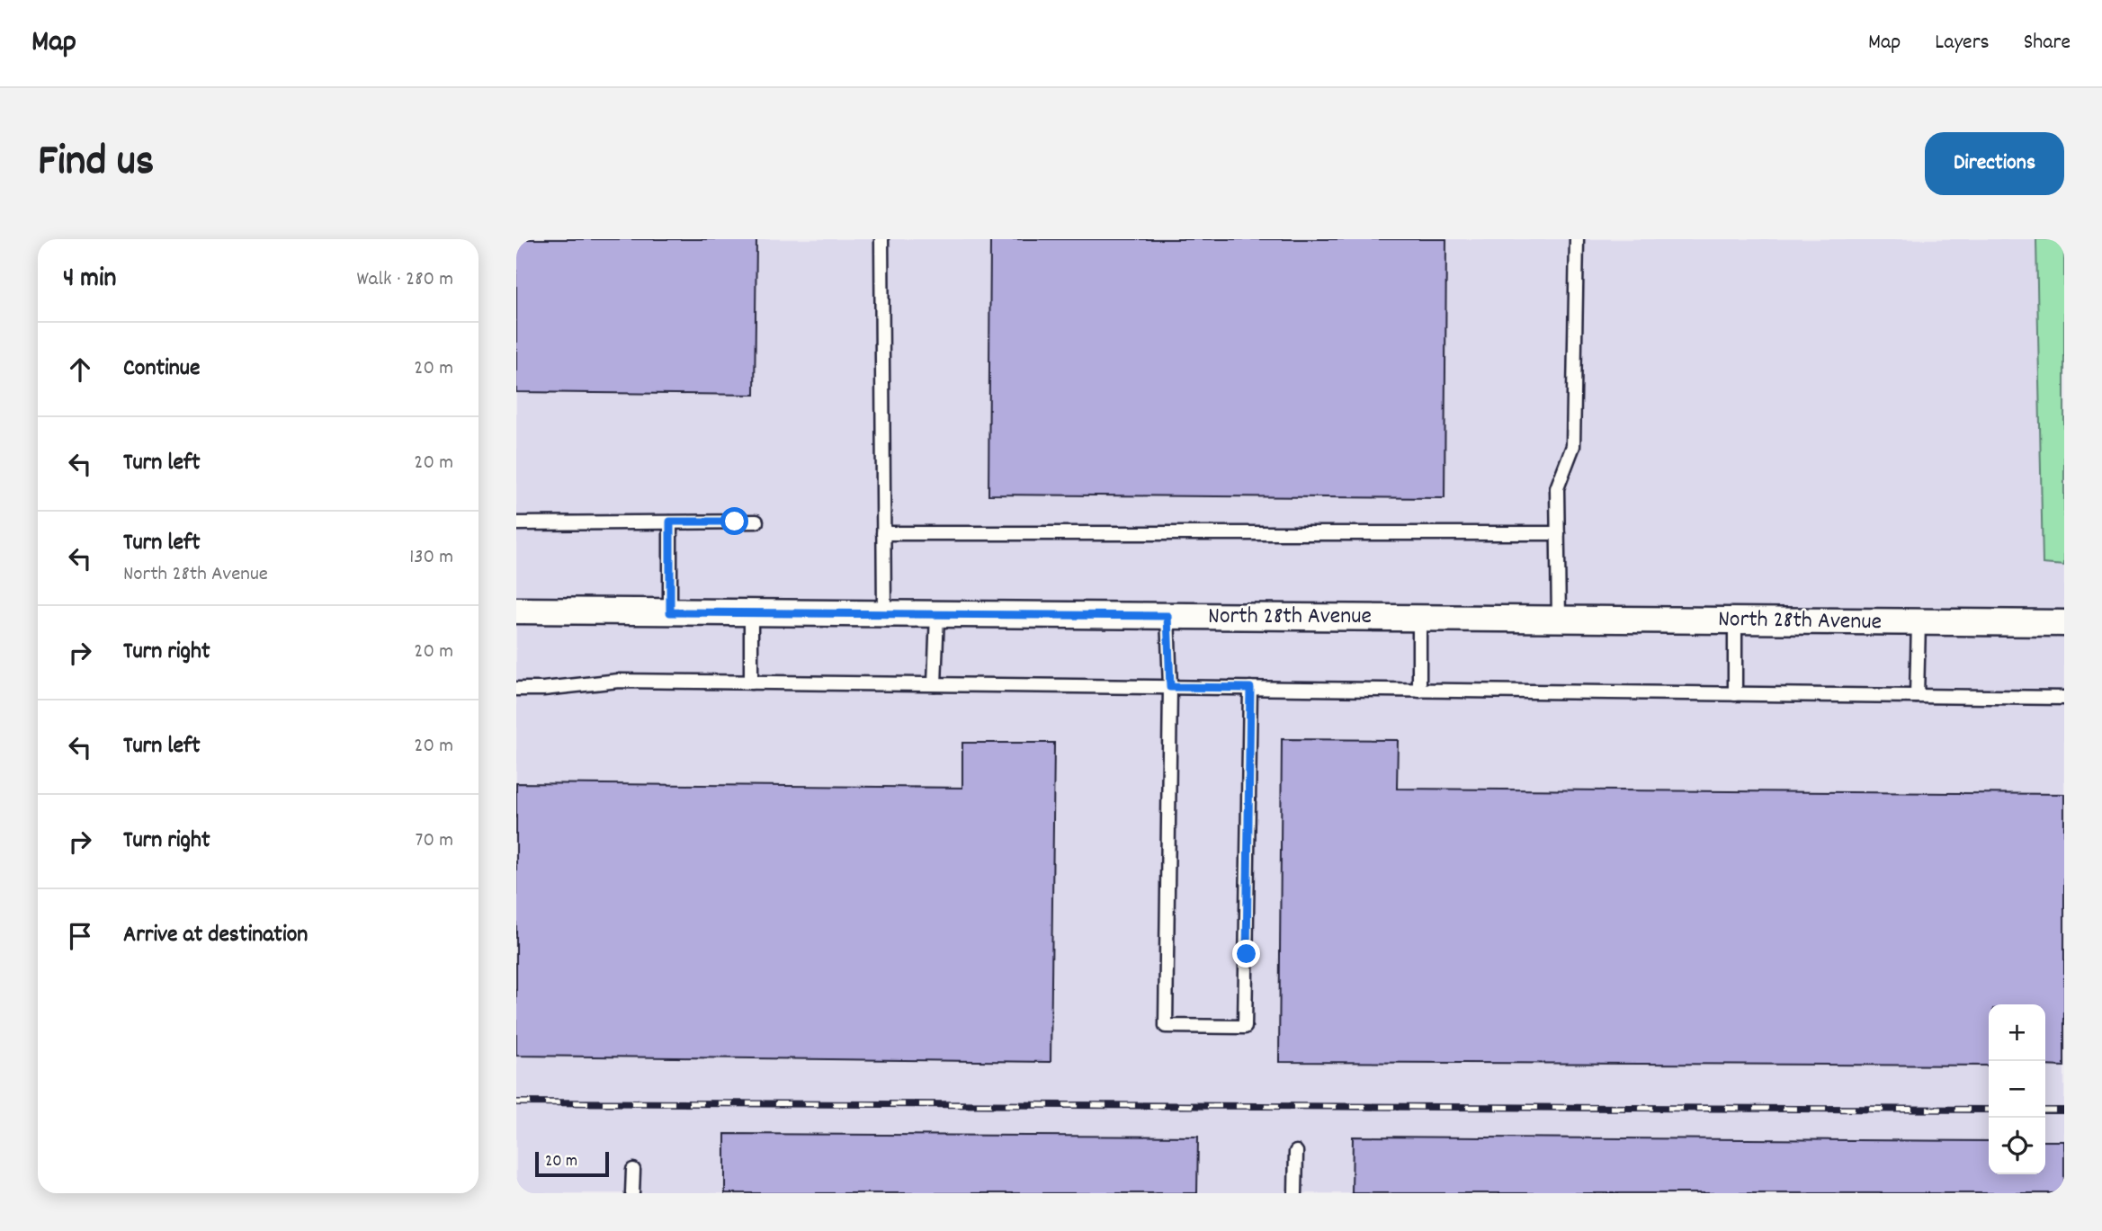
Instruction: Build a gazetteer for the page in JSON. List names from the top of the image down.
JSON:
{
  "streets": {
    "street": ["North 28th Avenue"]
  },
  "scale_bar": "20 m",
  "page": {
    "header": "Map",
    "nav": ["Map", "Layers", "Share"],
    "title": "Find us",
    "buttons": "Directions",
    "heading": ["4 min", "Walk · 280 m"],
    "list": [
      ["Continue", "20 m"],
      ["Turn left", "20 m"],
      ["Turn left", "North 28th Avenue", "130 m"],
      ["Turn right", "20 m"],
      ["Turn left", "20 m"],
      ["Turn right", "70 m"],
      "Arrive at destination"
    ],
    "map_buttons": ["+", "−"],
    "scale": "20 m"
  }
}
